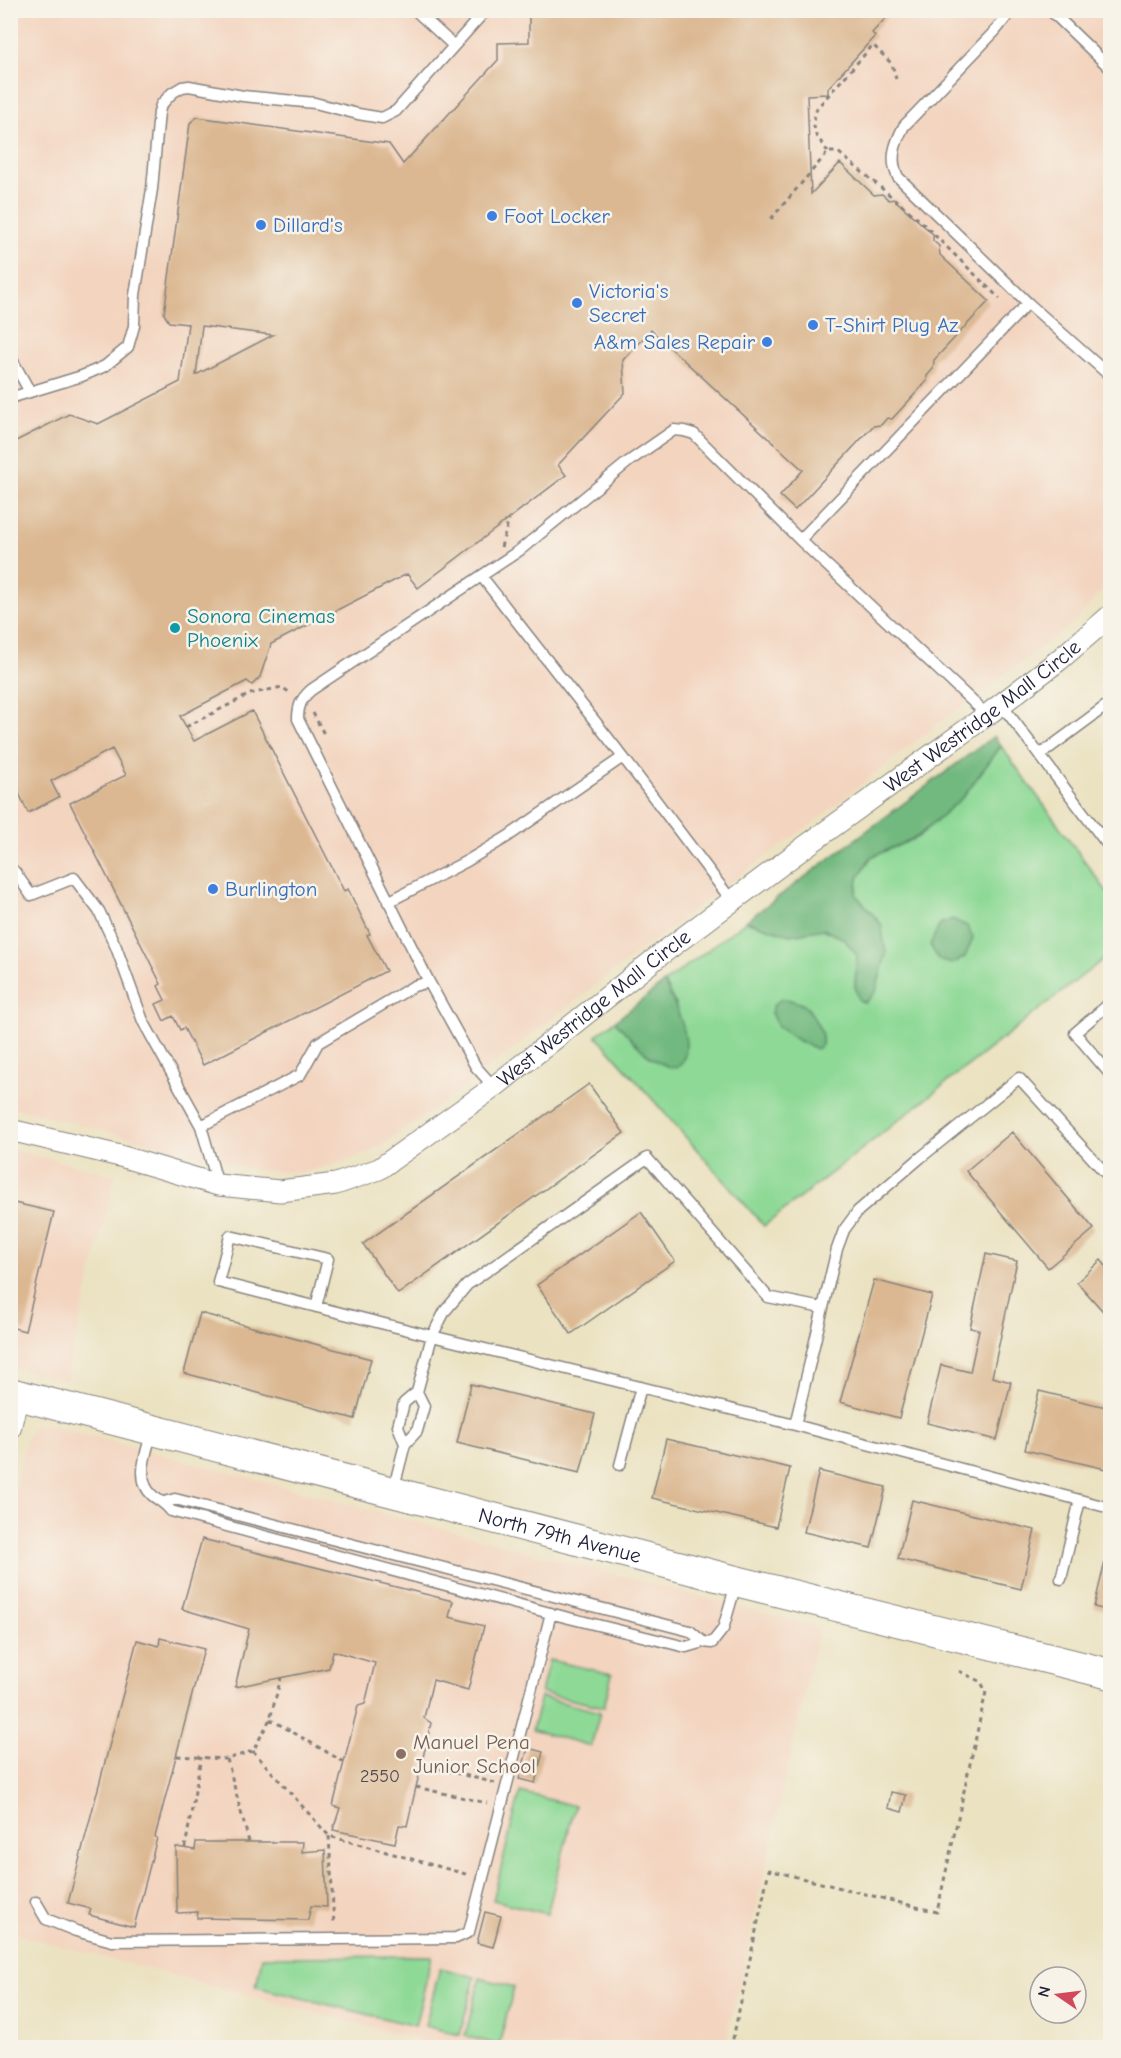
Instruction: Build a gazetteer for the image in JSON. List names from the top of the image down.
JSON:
{
  "streets": {
    "street": ["West Westridge Mall Circle", "North 79th Avenue"]
  },
  "places": [
    "Foot Locker",
    "Dillard's",
    "Victoria's Secret",
    "T-Shirt Plug Az",
    "A&m Sales Repair",
    "Sonora Cinemas Phoenix",
    "Burlington",
    "Manuel Pena Junior School"
  ],
  "house_numbers": ["2550"],
  "north": "left"
}
